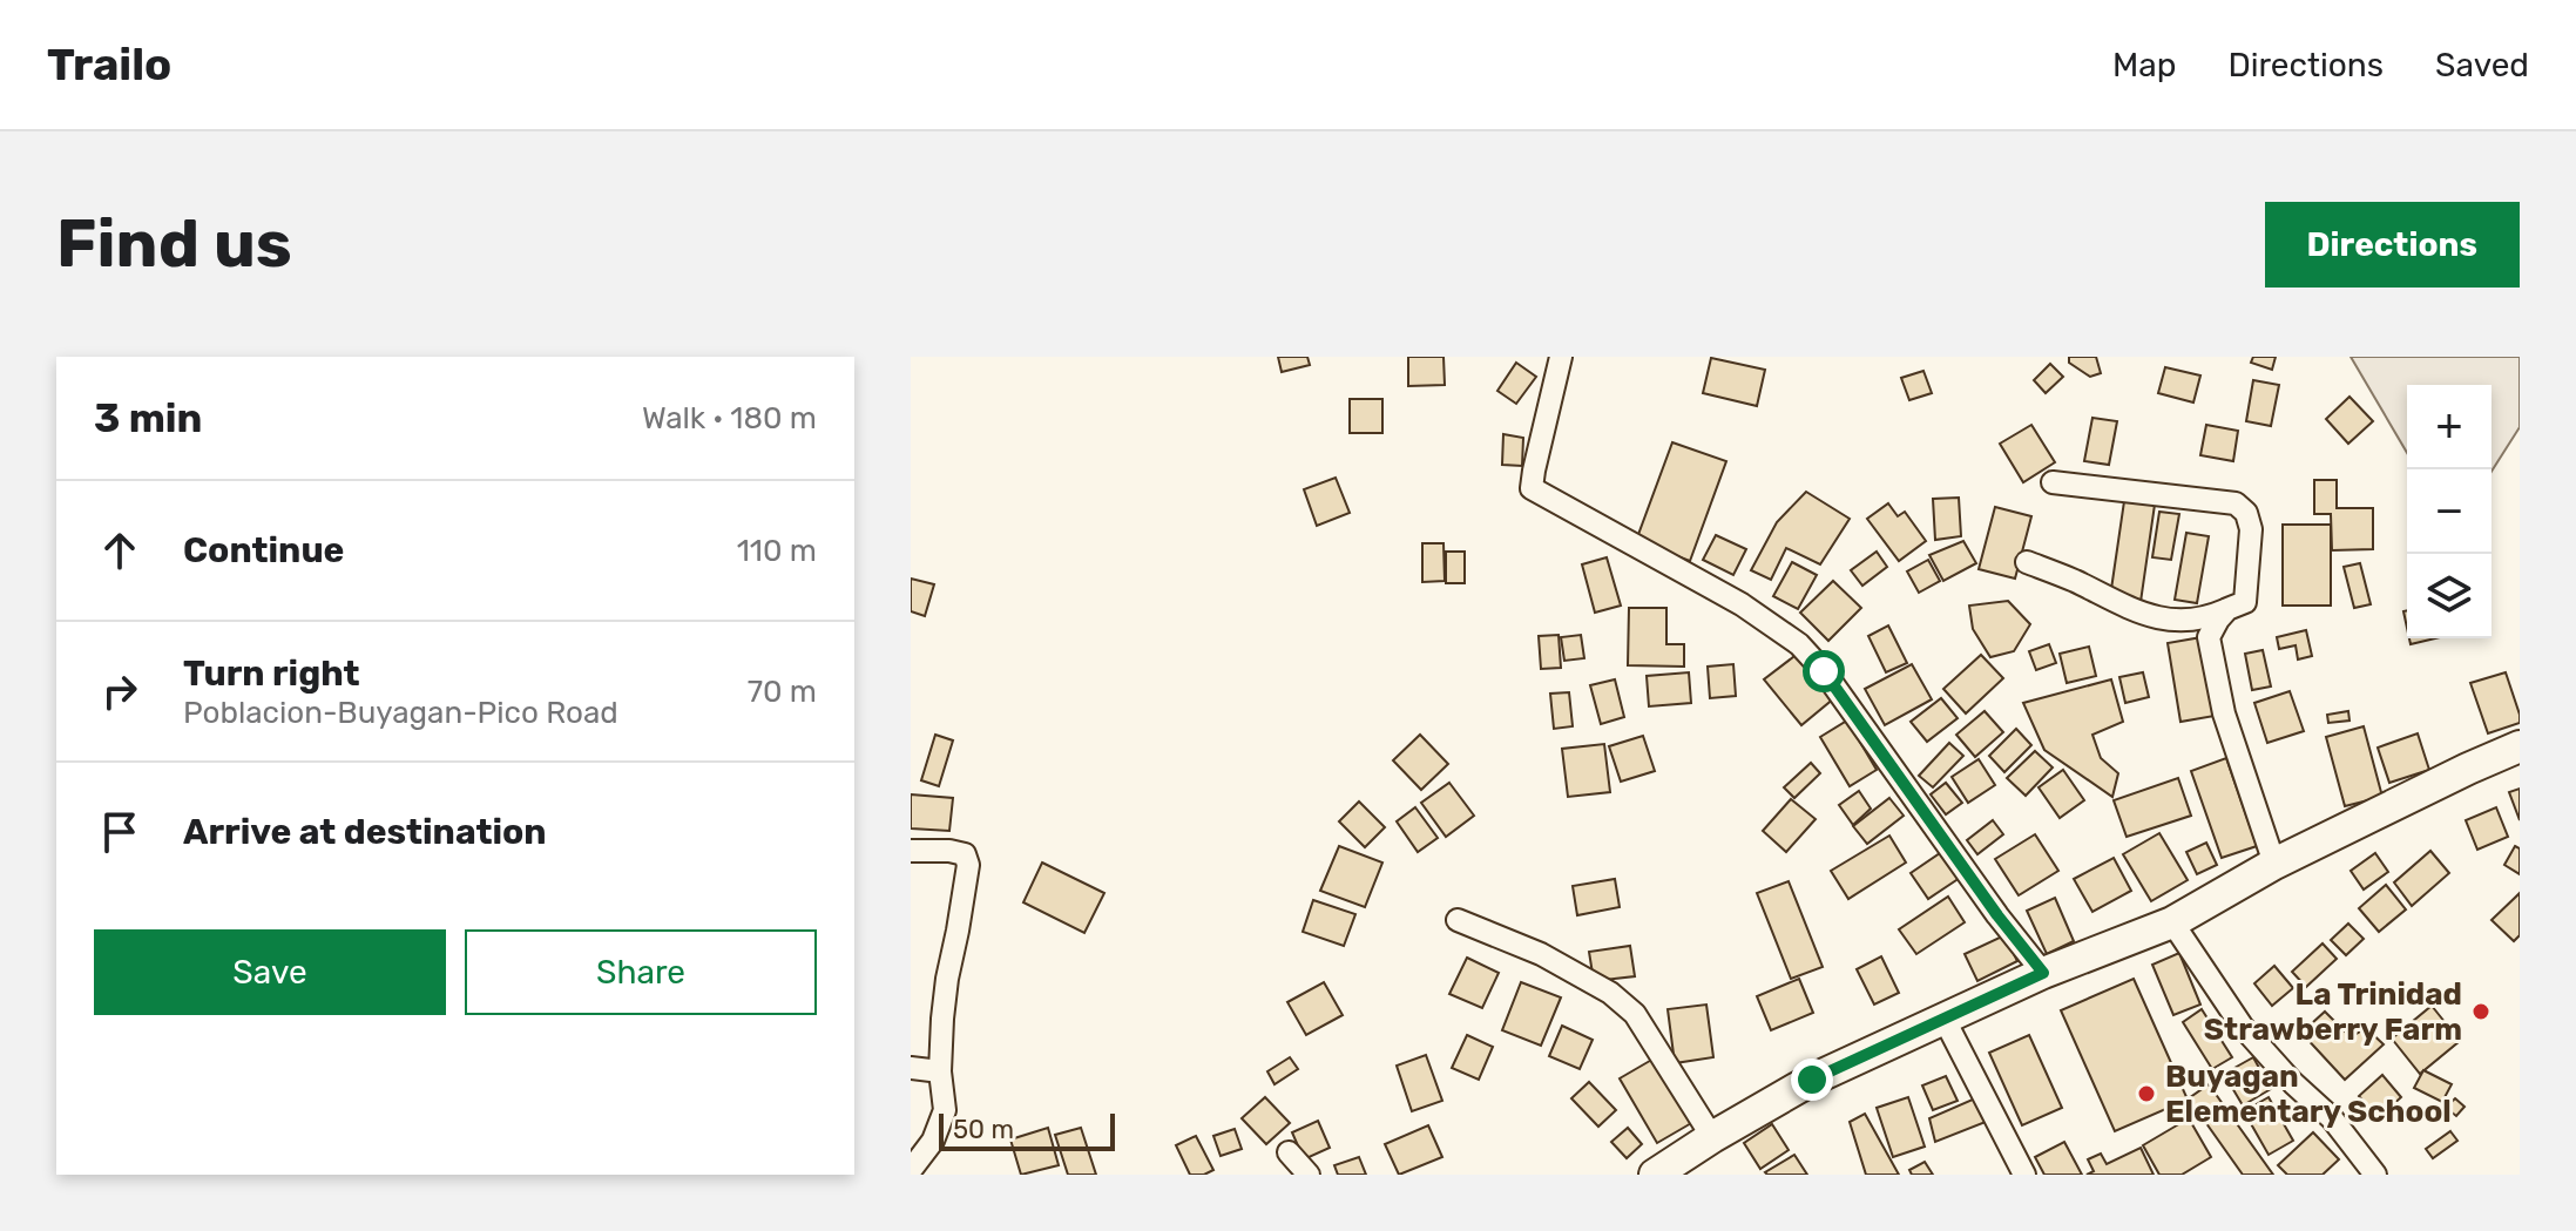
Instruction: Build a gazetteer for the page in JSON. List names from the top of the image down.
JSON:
{
  "places": ["La Trinidad Strawberry Farm", "Buyagan Elementary School"],
  "scale_bar": "50 m",
  "page": {
    "header": "Trailo",
    "nav": ["Map", "Directions", "Saved"],
    "buttons": [
      "Directions",
      ["Save", "Share"]
    ],
    "title": "Find us",
    "heading": ["3 min", "Walk · 180 m"],
    "map_buttons": ["+", "−"],
    "list": [
      ["Continue", "110 m"],
      ["Turn right", "Poblacion-Buyagan-Pico Road", "70 m"],
      "Arrive at destination"
    ],
    "scale": "50 m"
  }
}
